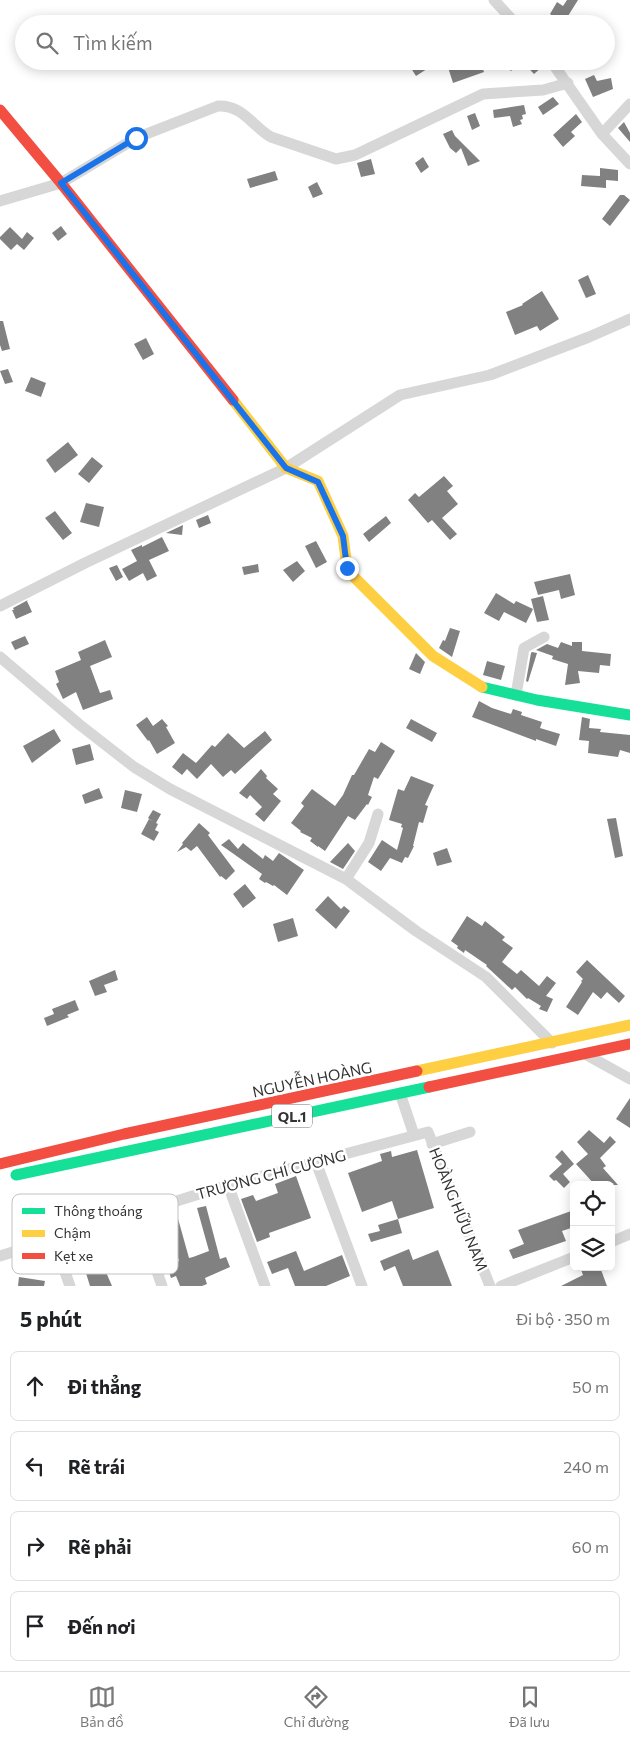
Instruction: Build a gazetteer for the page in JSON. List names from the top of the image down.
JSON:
{
  "streets": {
    "main road": ["NGUYỄN HOÀNG", "QL.1"],
    "street": ["TRƯƠNG CHÍ CƯƠNG", "HOÀNG HỮU NAM"]
  },
  "crossings": [
    ["TRƯƠNG CHÍ CƯƠNG", "HOÀNG HỮU NAM"]
  ],
  "legend": ["Thông thoáng", "Chậm", "Kẹt xe"],
  "page": {
    "search": "Tìm kiếm",
    "heading": ["5 phút", "Đi bộ · 350 m"],
    "list": [
      ["Đi thẳng", "50 m"],
      ["Rẽ trái", "240 m"],
      ["Rẽ phải", "60 m"],
      "Đến nơi"
    ],
    "nav": ["Bản đồ", "Chỉ đường", "Đã lưu"]
  }
}
